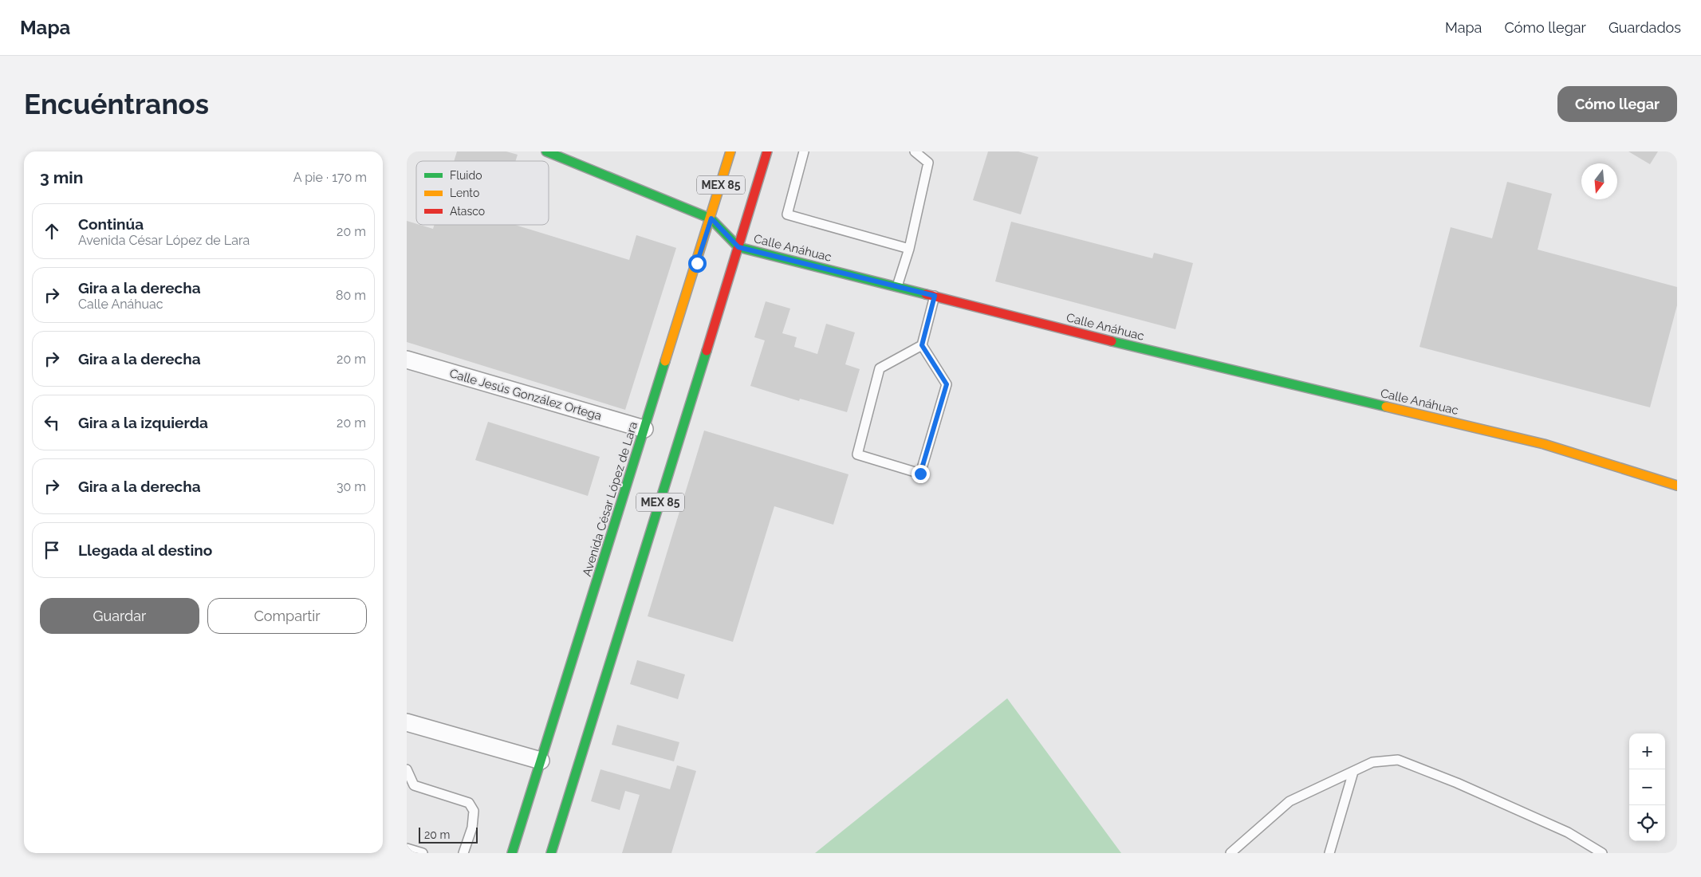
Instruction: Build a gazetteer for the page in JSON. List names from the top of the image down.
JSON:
{
  "streets": {
    "main road": ["MEX 85", "Calle Anáhuac", "Avenida César López de Lara"],
    "street": ["Calle Jesús González Ortega"]
  },
  "crossings": [
    ["MEX 85", "Calle Anáhuac"],
    ["Calle Anáhuac", "Avenida César López de Lara"],
    ["Calle Jesús González Ortega", "Avenida César López de Lara"]
  ],
  "legend": ["Fluido", "Lento", "Atasco"],
  "scale_bar": "20 m",
  "north": "bottom",
  "page": {
    "header": "Mapa",
    "nav": ["Mapa", "Cómo llegar", "Guardados"],
    "buttons": [
      "Cómo llegar",
      ["Guardar", "Compartir"]
    ],
    "title": "Encuéntranos",
    "heading": ["3 min", "A pie · 170 m"],
    "list": [
      ["Continúa", "Avenida César López de Lara", "20 m"],
      ["Gira a la derecha", "Calle Anáhuac", "80 m"],
      ["Gira a la derecha", "20 m"],
      ["Gira a la izquierda", "20 m"],
      ["Gira a la derecha", "30 m"],
      "Llegada al destino"
    ],
    "map_buttons": ["+", "−"],
    "scale": "20 m"
  }
}
